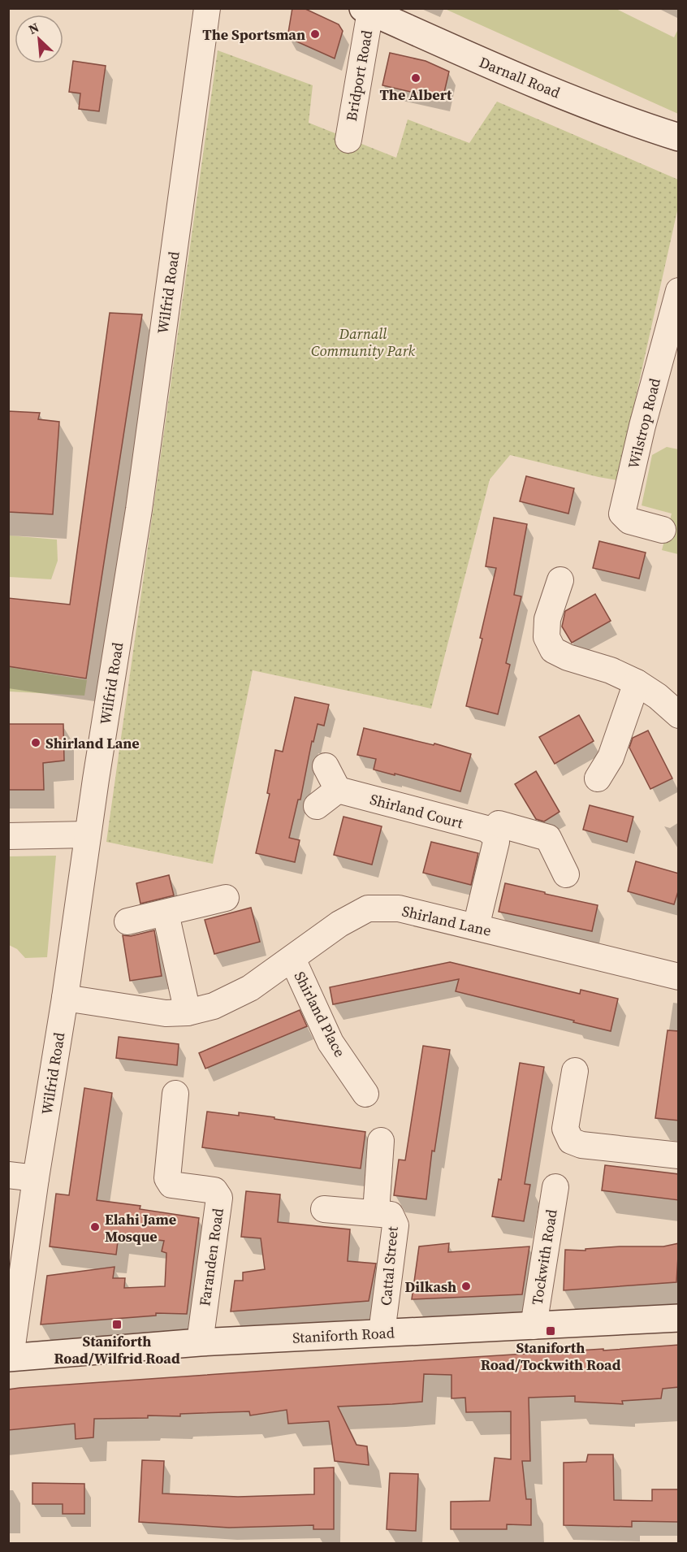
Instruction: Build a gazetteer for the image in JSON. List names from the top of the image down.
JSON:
{
  "streets": {
    "main road": ["Darnall Road", "Staniforth Road"],
    "street": [
      "Bridport Road",
      "Wilfrid Road",
      "Wilstrop Road",
      "Shirland Court",
      "Shirland Lane",
      "Shirland Place",
      "Faranden Road",
      "Tockwith Road",
      "Cattal Street"
    ]
  },
  "crossings": [
    ["Bridport Road", "Darnall Road"],
    ["Wilfrid Road", "Shirland Lane"],
    ["Wilfrid Road", "Staniforth Road"],
    ["Shirland Lane", "Shirland Place"],
    ["Faranden Road", "Staniforth Road"],
    ["Tockwith Road", "Staniforth Road"],
    ["Cattal Street", "Staniforth Road"]
  ],
  "parks": ["Darnall Community Park"],
  "places": {
    "other": [
      "The Sportsman",
      "The Albert",
      "Shirland Lane",
      "Elahi Jame Mosque",
      "Dilkash"
    ],
    "transit": ["Staniforth Road/Wilfrid Road", "Staniforth Road/Tockwith Road"]
  },
  "north": "top left"
}
